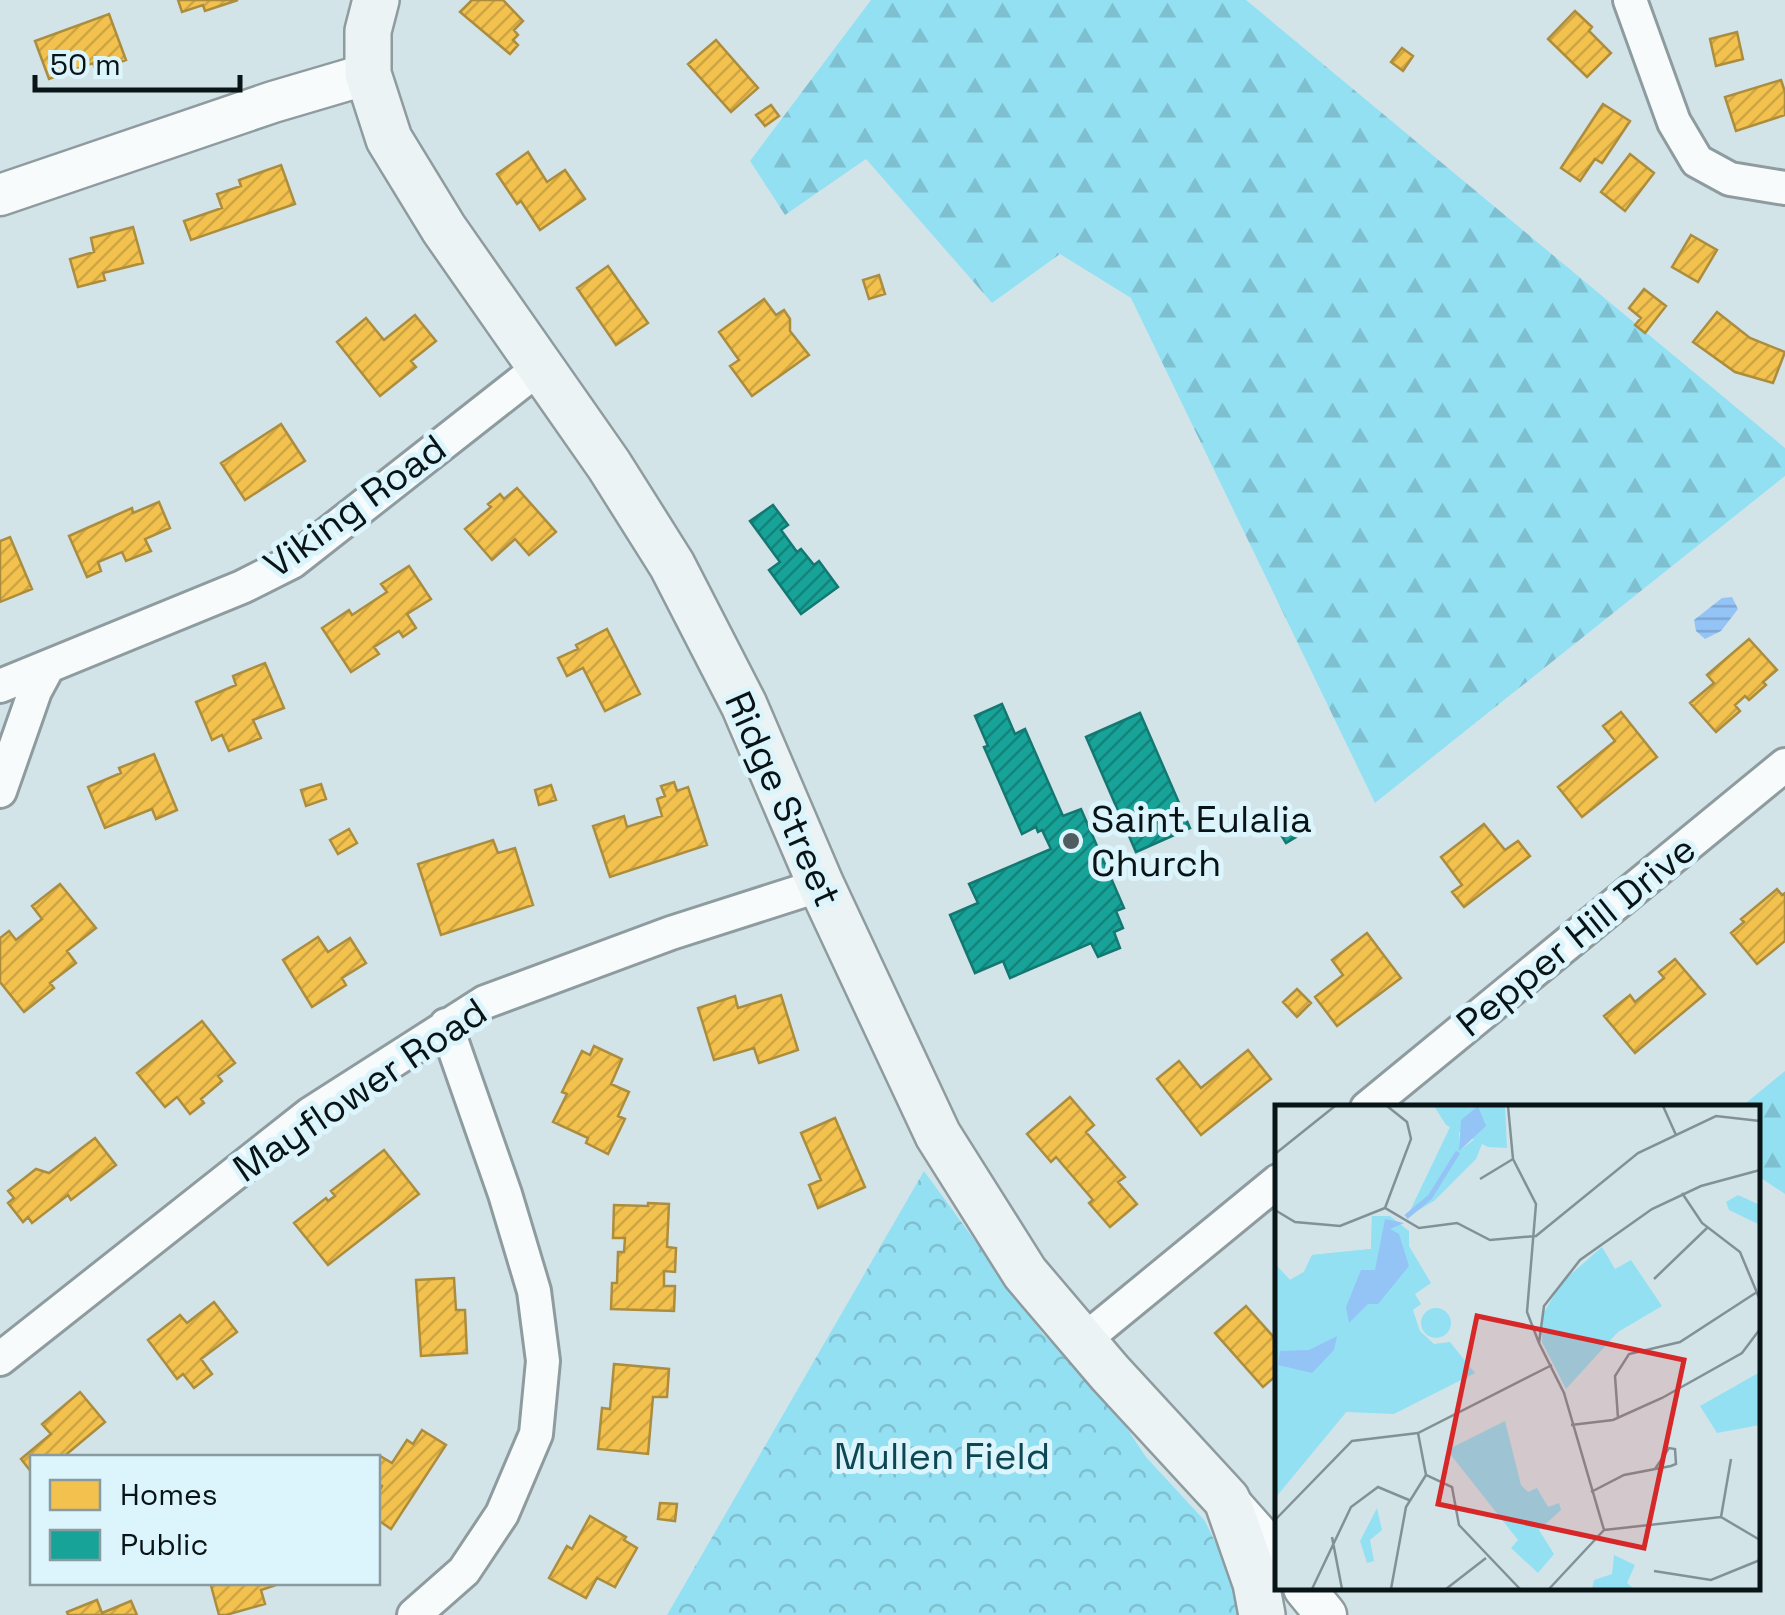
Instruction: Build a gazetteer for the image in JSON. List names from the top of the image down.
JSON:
{
  "streets": {
    "main road": ["Ridge Street"],
    "street": ["Viking Road", "Pepper Hill Drive", "Mayflower Road"]
  },
  "crossings": [
    ["Viking Road", "Ridge Street"],
    ["Ridge Street", "Mayflower Road"]
  ],
  "parks": ["Mullen Field"],
  "places": ["Saint Eulalia Church"],
  "legend": ["Homes", "Public"],
  "scale_bar": "50 m"
}
